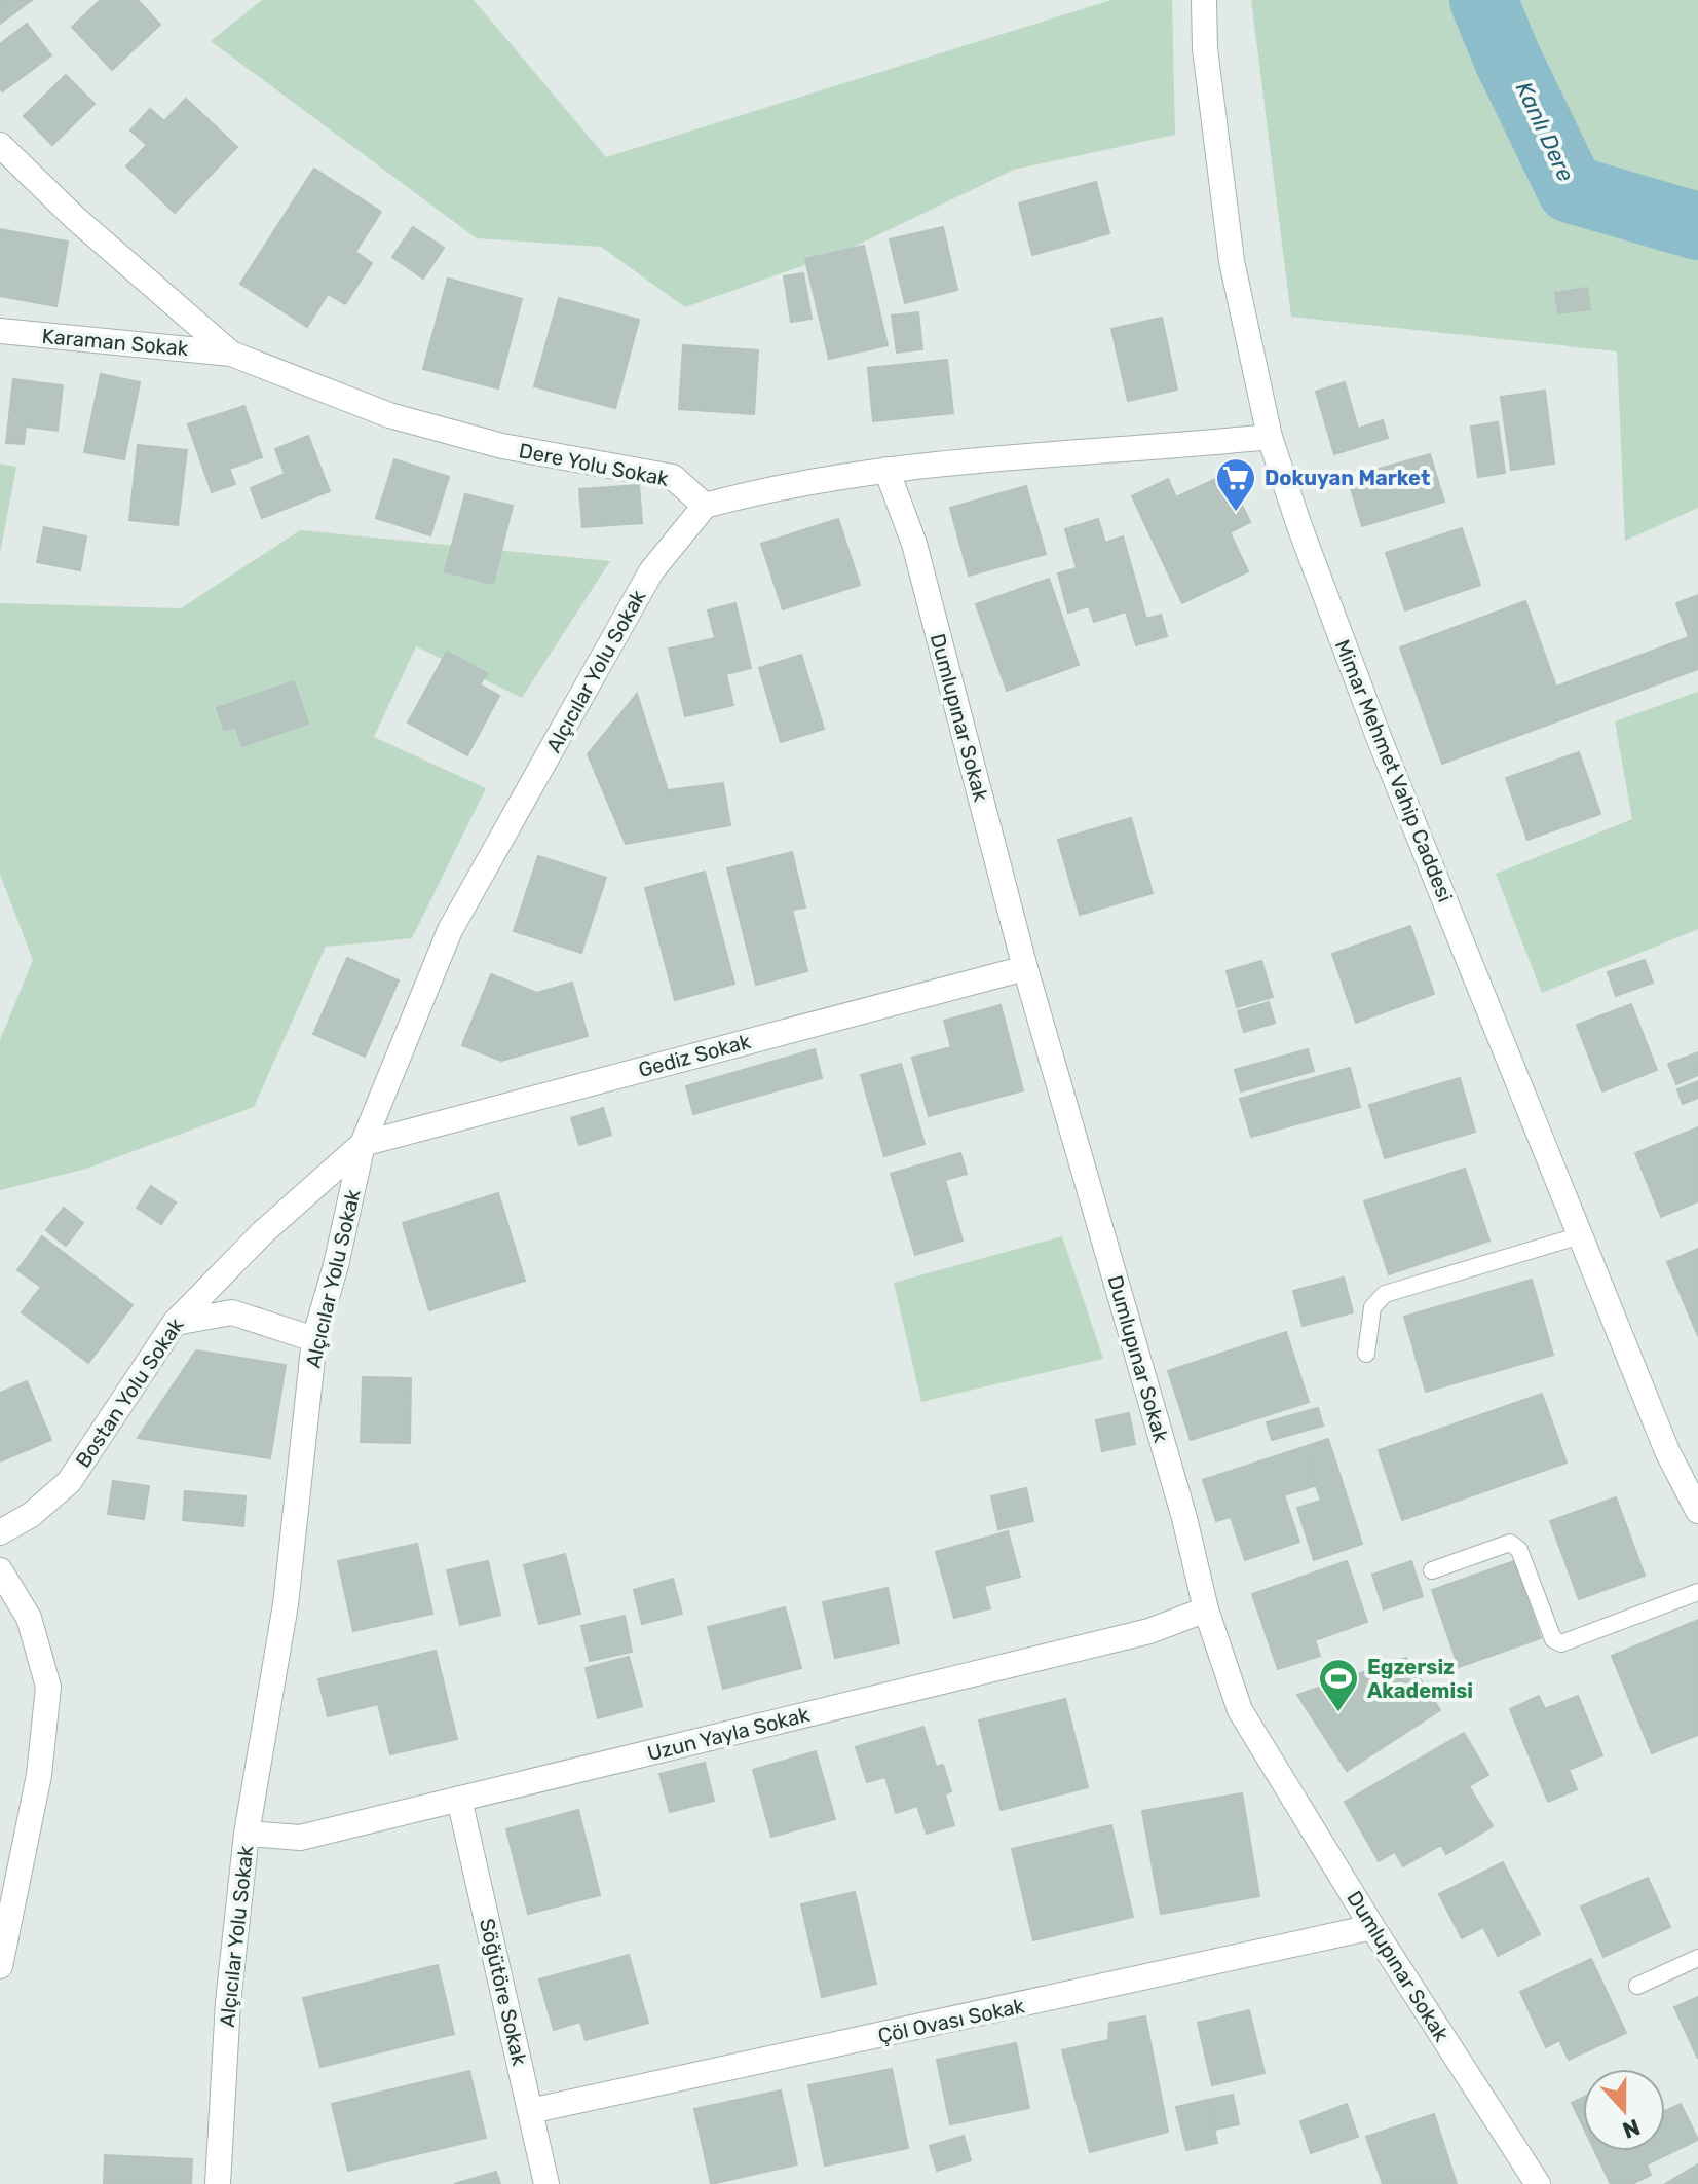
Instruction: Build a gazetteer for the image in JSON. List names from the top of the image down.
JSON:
{
  "streets": {
    "street": [
      "Karaman Sokak",
      "Dere Yolu Sokak",
      "Alçıcılar Yolu Sokak",
      "Dumlupınar Sokak",
      "Mimar Mehmet Vahip Caddesi",
      "Gediz Sokak",
      "Bostan Yolu Sokak",
      "Uzun Yayla Sokak",
      "Söğütöre Sokak",
      "Çöl Ovası Sokak"
    ]
  },
  "crossings": [
    ["Karaman Sokak", "Dere Yolu Sokak"],
    ["Dere Yolu Sokak", "Alçıcılar Yolu Sokak"],
    ["Alçıcılar Yolu Sokak", "Gediz Sokak"],
    ["Alçıcılar Yolu Sokak", "Bostan Yolu Sokak"],
    ["Alçıcılar Yolu Sokak", "Uzun Yayla Sokak"],
    ["Dumlupınar Sokak", "Gediz Sokak"],
    ["Dumlupınar Sokak", "Uzun Yayla Sokak"],
    ["Dumlupınar Sokak", "Çöl Ovası Sokak"],
    ["Gediz Sokak", "Bostan Yolu Sokak"],
    ["Uzun Yayla Sokak", "Söğütöre Sokak"],
    ["Söğütöre Sokak", "Çöl Ovası Sokak"]
  ],
  "water": ["Kanlı Dere"],
  "places": {
    "supermarket": ["Dokuyan Market"],
    "sports": ["Egzersiz Akademisi"]
  },
  "north": "bottom"
}
